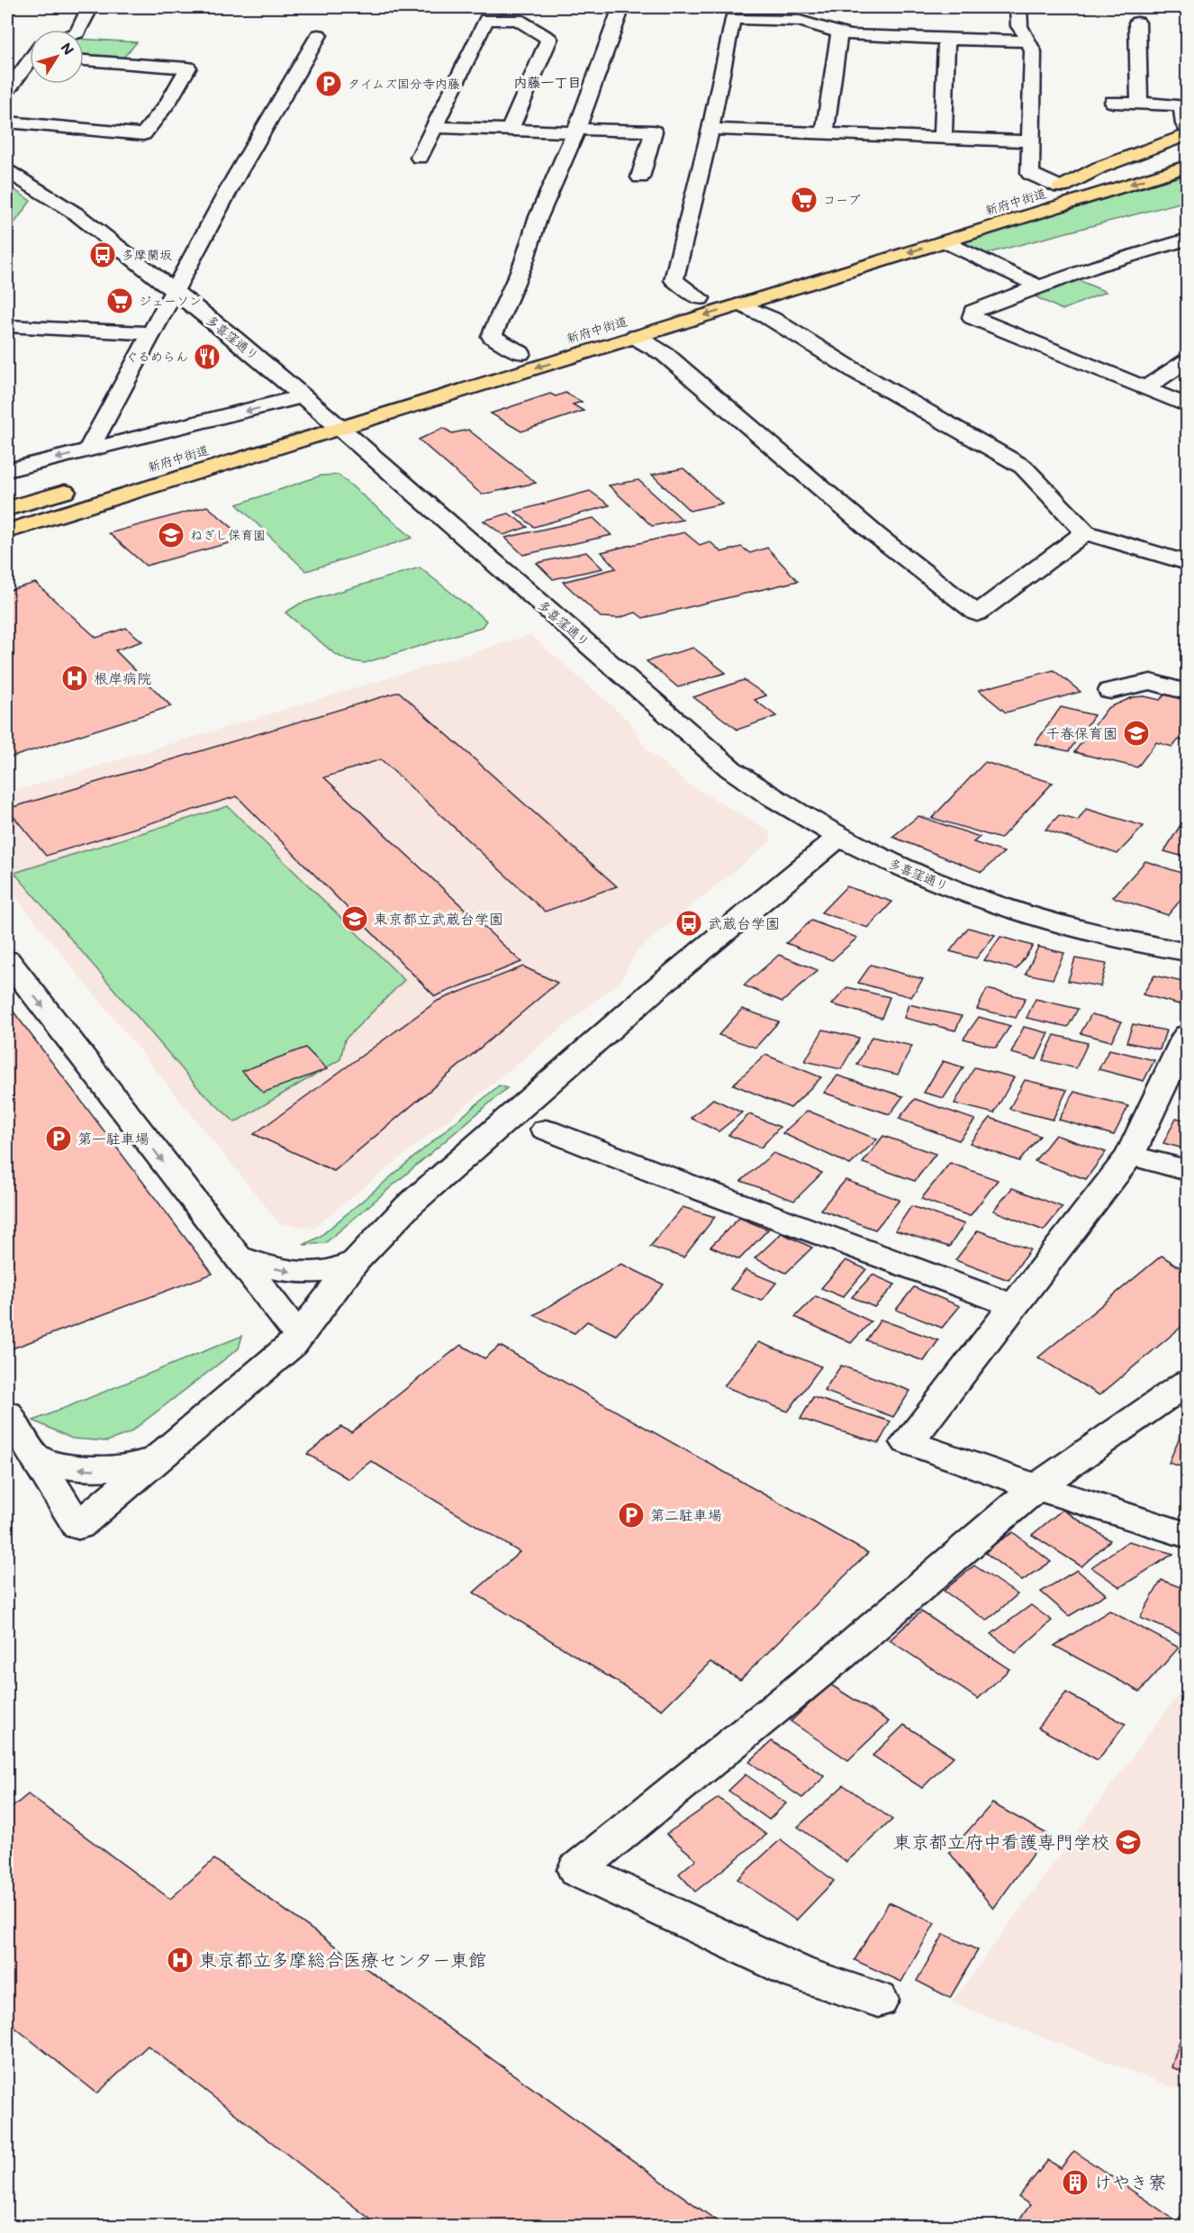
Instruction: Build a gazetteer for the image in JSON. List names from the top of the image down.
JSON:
{
  "streets": {
    "main road": ["新府中街道"],
    "street": ["多喜窪通り"]
  },
  "crossings": [
    ["新府中街道", "多喜窪通り"]
  ],
  "districts": ["内藤一丁目"],
  "places": {
    "parking": ["タイムズ国分寺内藤", "第一駐車場", "第二駐車場"],
    "supermarket": ["コープ", "ジェーソン"],
    "bus stop": ["多摩蘭坂", "武蔵台学園"],
    "restaurant": ["ぐるめらん"],
    "school or university": [
      "ねぎし保育園",
      "千春保育園",
      "東京都立武蔵台学園",
      "東京都立府中看護専門学校"
    ],
    "hospital": ["根岸病院", "東京都立多摩総合医療センター東館"],
    "building": ["けやき寮"]
  },
  "north": "top right"
}
